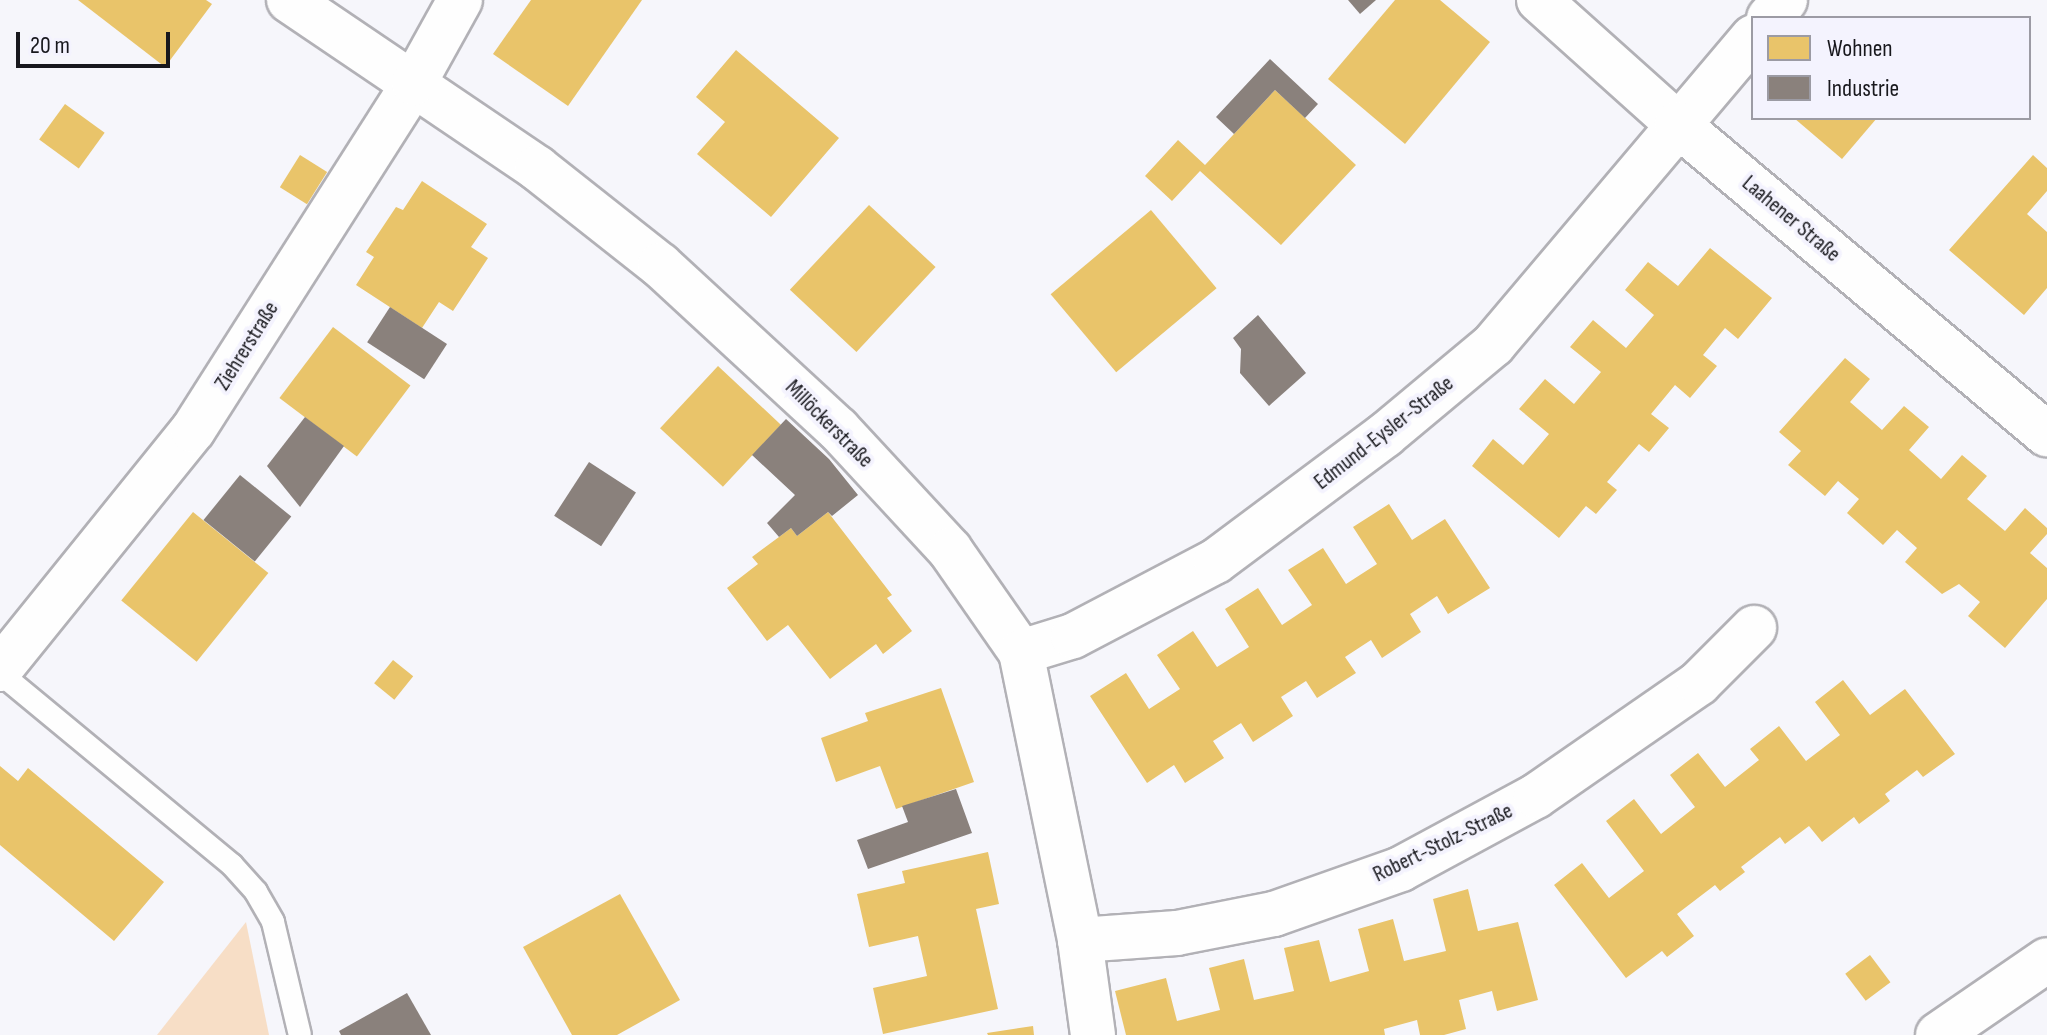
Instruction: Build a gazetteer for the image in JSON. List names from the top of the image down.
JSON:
{
  "streets": {
    "street": [
      "Laahener Straße",
      "Ziehrerstraße",
      "Millöckerstraße",
      "Edmund-Eysler-Straße",
      "Robert-Stolz-Straße"
    ]
  },
  "crossings": [
    ["Laahener Straße", "Edmund-Eysler-Straße"],
    ["Ziehrerstraße", "Millöckerstraße"],
    ["Millöckerstraße", "Edmund-Eysler-Straße"],
    ["Millöckerstraße", "Robert-Stolz-Straße"]
  ],
  "legend": ["Wohnen", "Industrie"],
  "scale_bar": "20 m"
}
